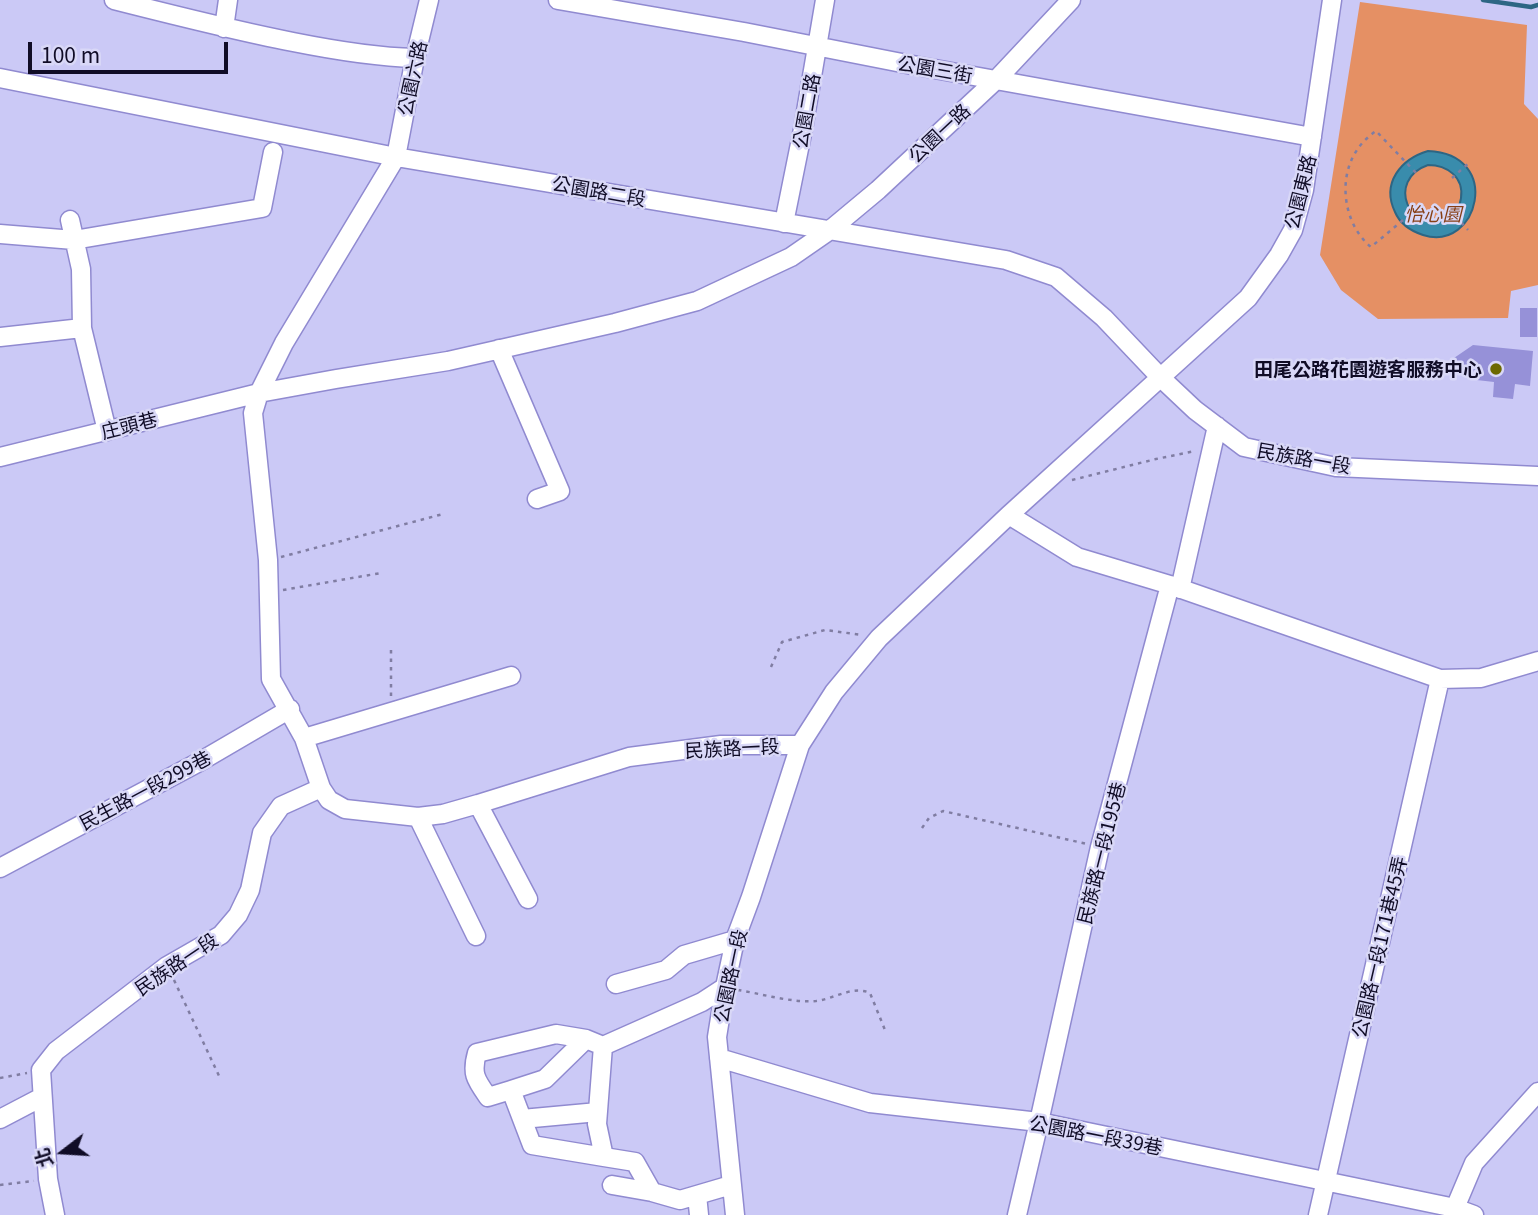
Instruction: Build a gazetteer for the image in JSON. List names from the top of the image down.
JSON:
{
  "streets": {
    "street": [
      "公園三街",
      "公園六路",
      "公園二路",
      "公園一路",
      "公園路二段",
      "公園東路",
      "庄頭巷",
      "民族路一段",
      "民生路一段299巷",
      "民族路一段195巷",
      "公園路一段171巷45弄",
      "公園路一段",
      "公園路一段39巷"
    ]
  },
  "crossings": [
    ["公園三街", "公園二路"],
    ["公園三街", "公園一路"],
    ["公園三街", "公園東路"],
    ["公園六路", "公園路二段"],
    ["公園二路", "公園路二段"],
    ["公園一路", "公園路二段"],
    ["公園一路", "庄頭巷"],
    ["公園路二段", "公園東路"],
    ["公園路二段", "民族路一段"],
    ["公園東路", "民族路一段"],
    ["民族路一段", "民族路一段195巷"],
    ["民族路一段", "公園路一段"],
    ["民族路一段195巷", "公園路一段39巷"],
    ["公園路一段171巷45弄", "公園路一段39巷"],
    ["公園路一段", "公園路一段39巷"]
  ],
  "parks": ["怡心園"],
  "places": ["田尾公路花園遊客服務中心"],
  "scale_bar": "100 m",
  "north": "left"
}
